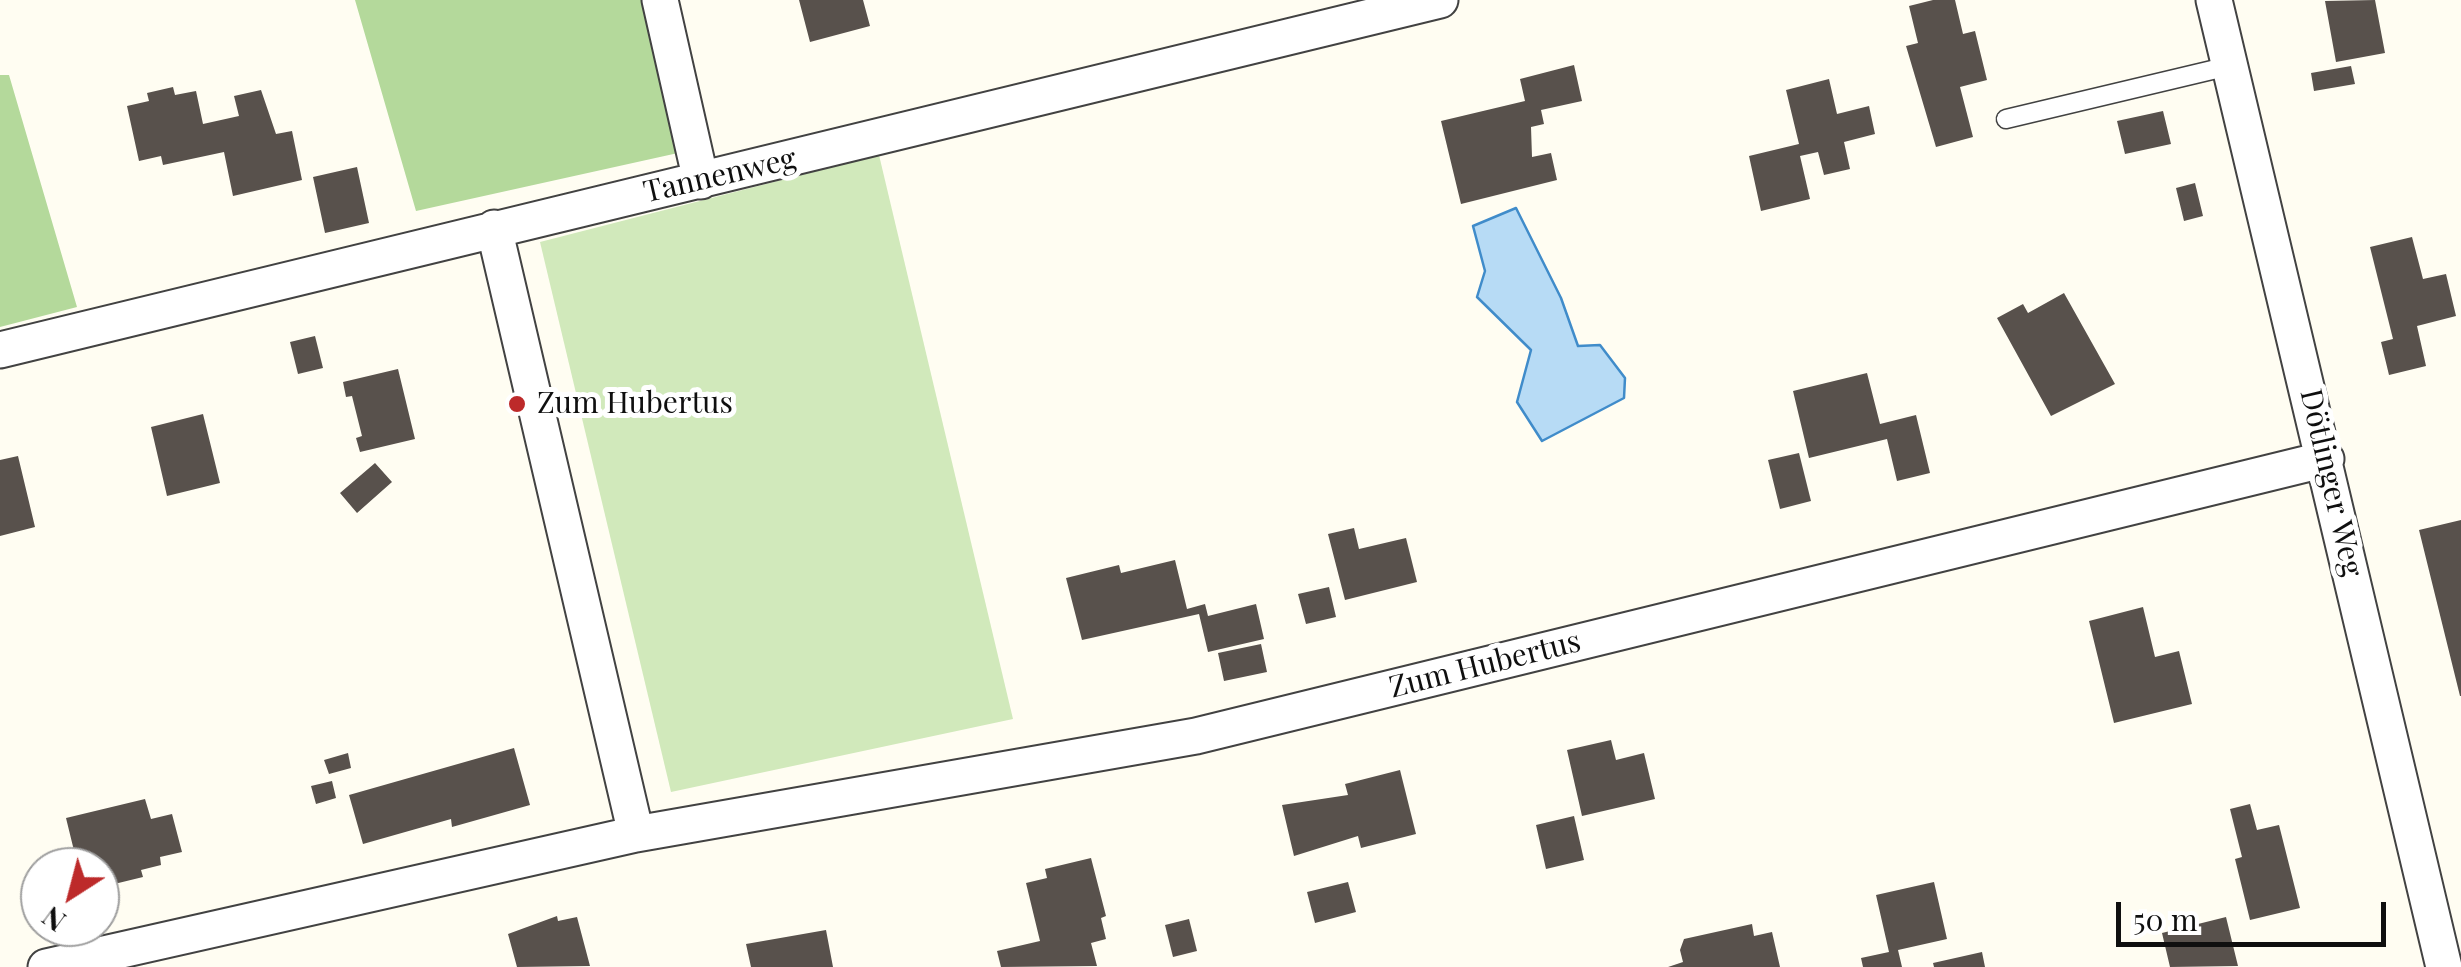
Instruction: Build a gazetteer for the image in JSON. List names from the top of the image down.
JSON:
{
  "streets": {
    "street": ["Tannenweg", "Dötlinger Weg", "Zum Hubertus"]
  },
  "crossings": [
    ["Dötlinger Weg", "Zum Hubertus"]
  ],
  "places": ["Zum Hubertus"],
  "scale_bar": "50 m",
  "north": "bottom left"
}
